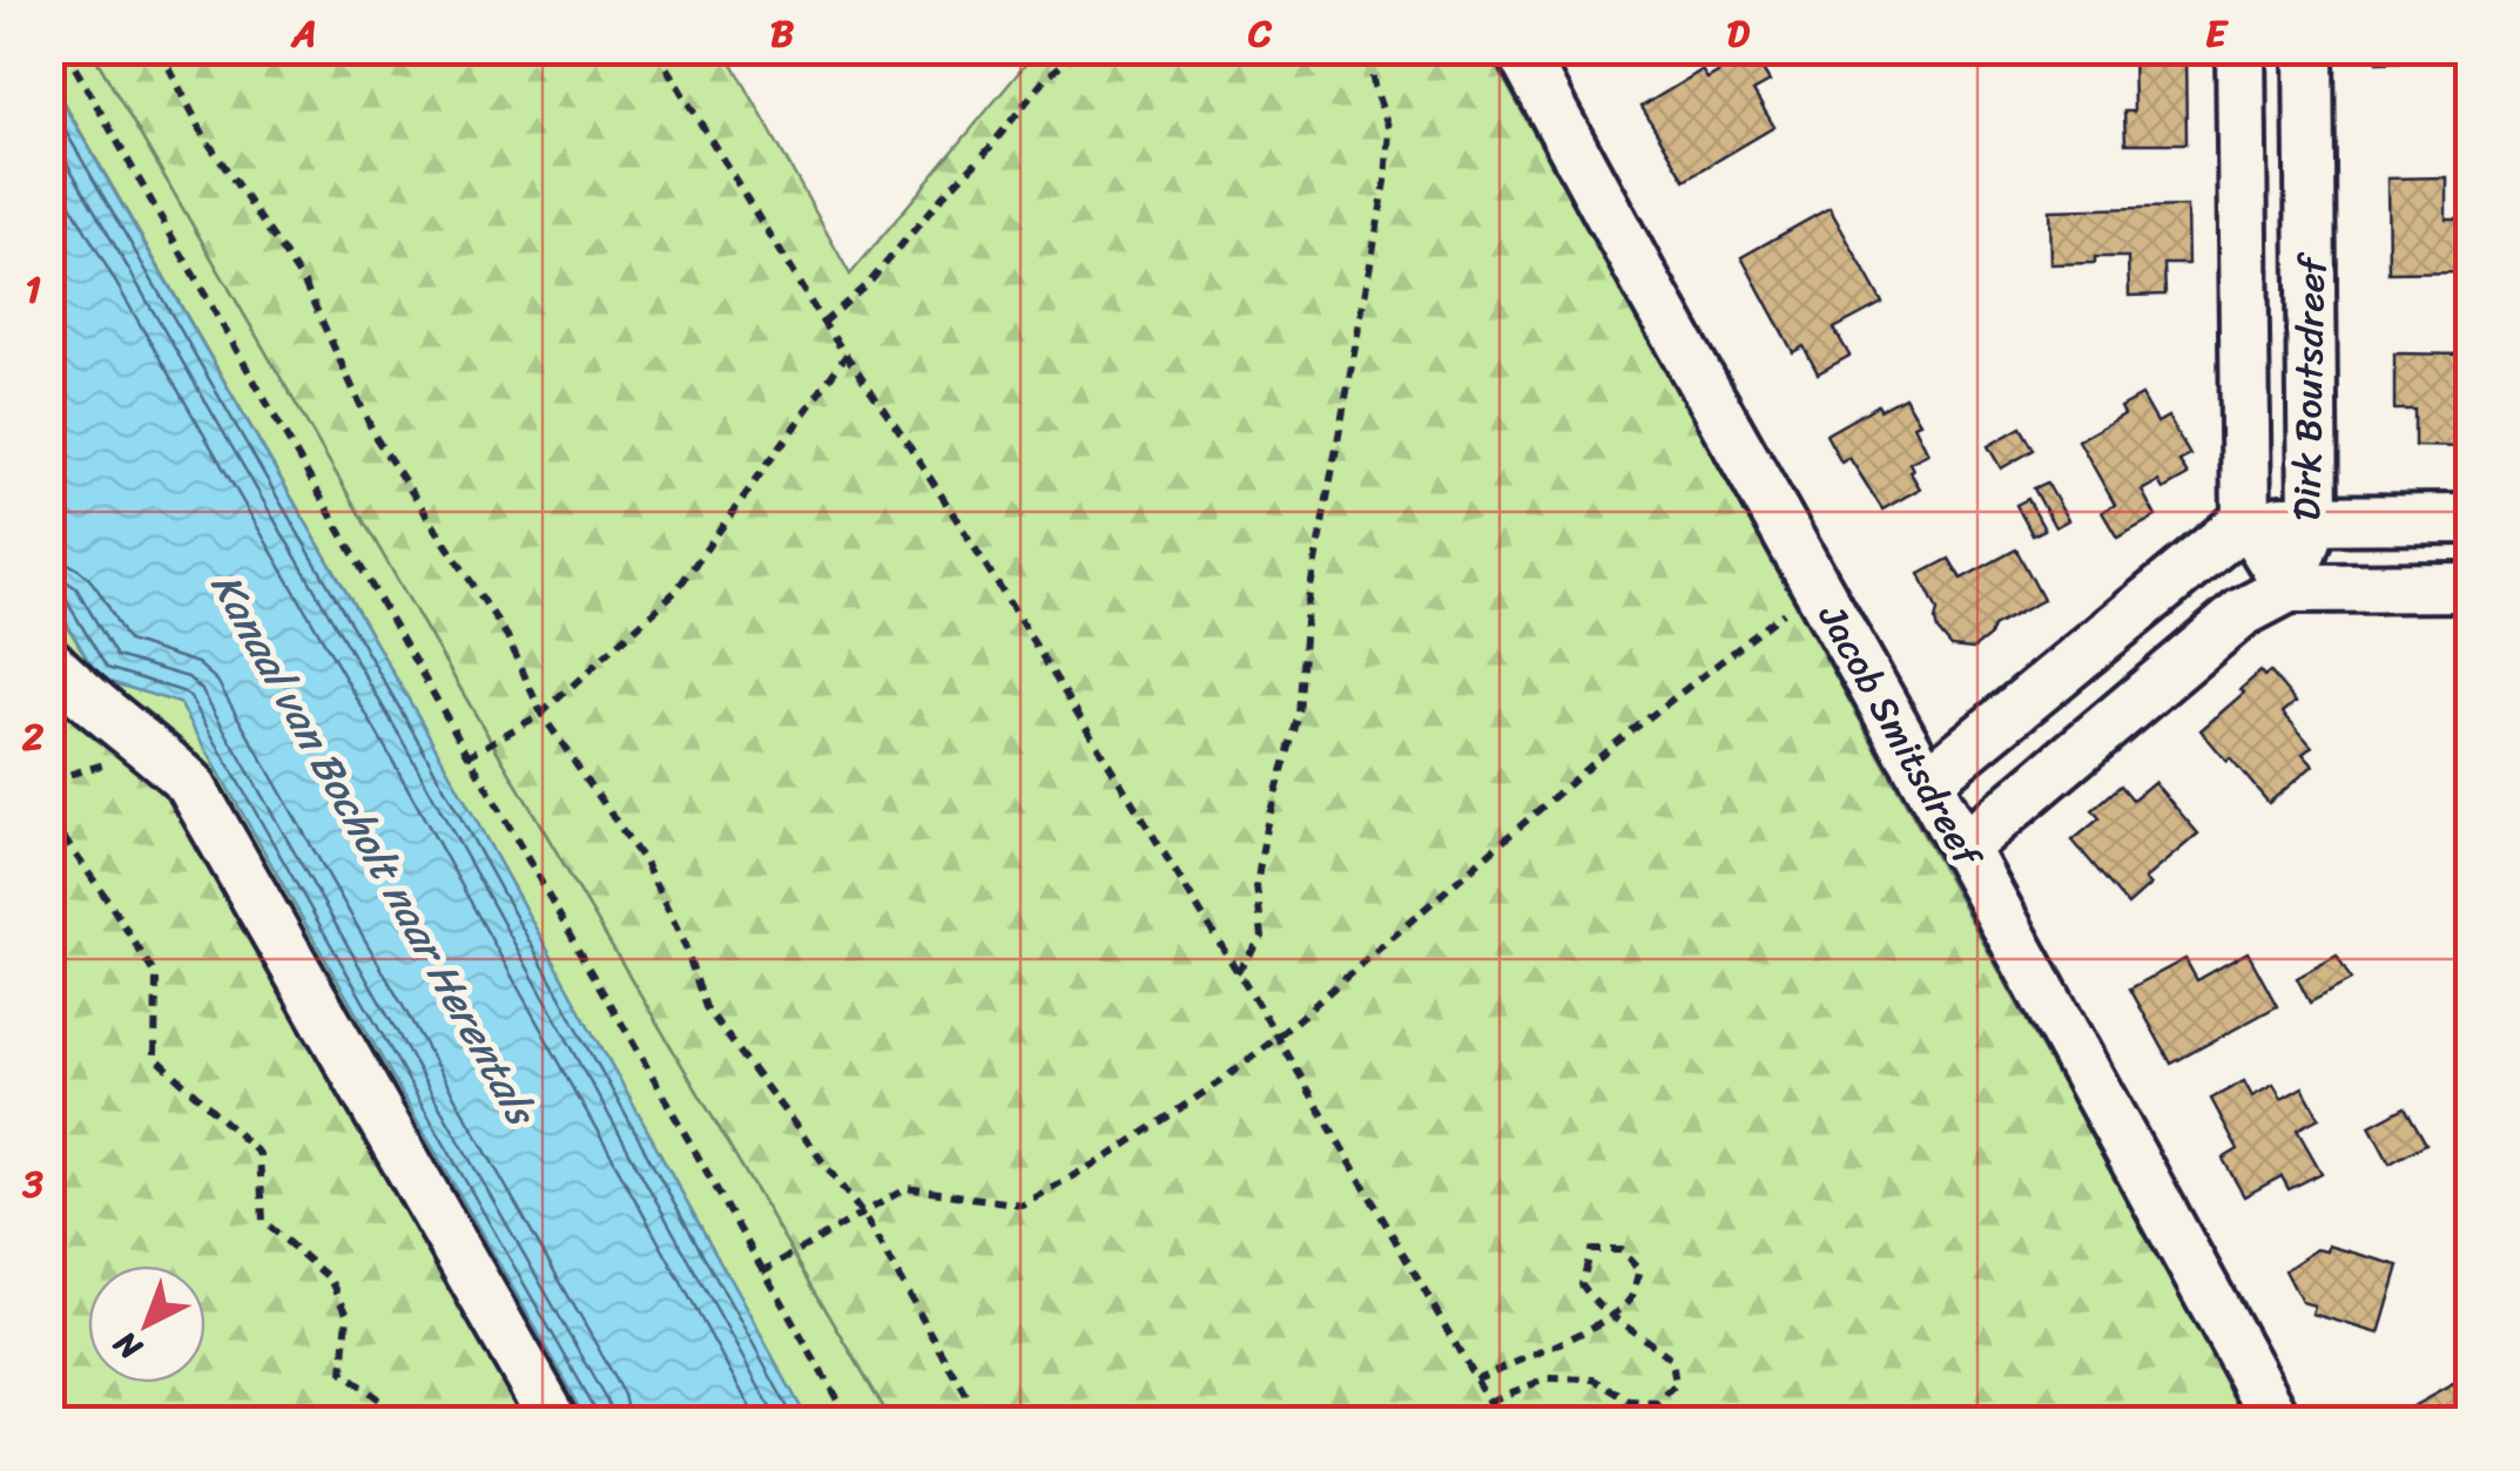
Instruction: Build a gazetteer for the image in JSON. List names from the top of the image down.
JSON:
{
  "streets": {
    "street": ["Dirk Boutsdreef", "Jacob Smitsdreef"]
  },
  "crossings": [
    ["Dirk Boutsdreef", "Jacob Smitsdreef"]
  ],
  "water": ["Kanaal van Bocholt naar Herentals"],
  "north": "bottom left",
  "grid": {
    "columns": [
      "A",
      "B",
      "C",
      "D",
      "E"
    ],
    "rows": ["1", "2", "3"]
  }
}
